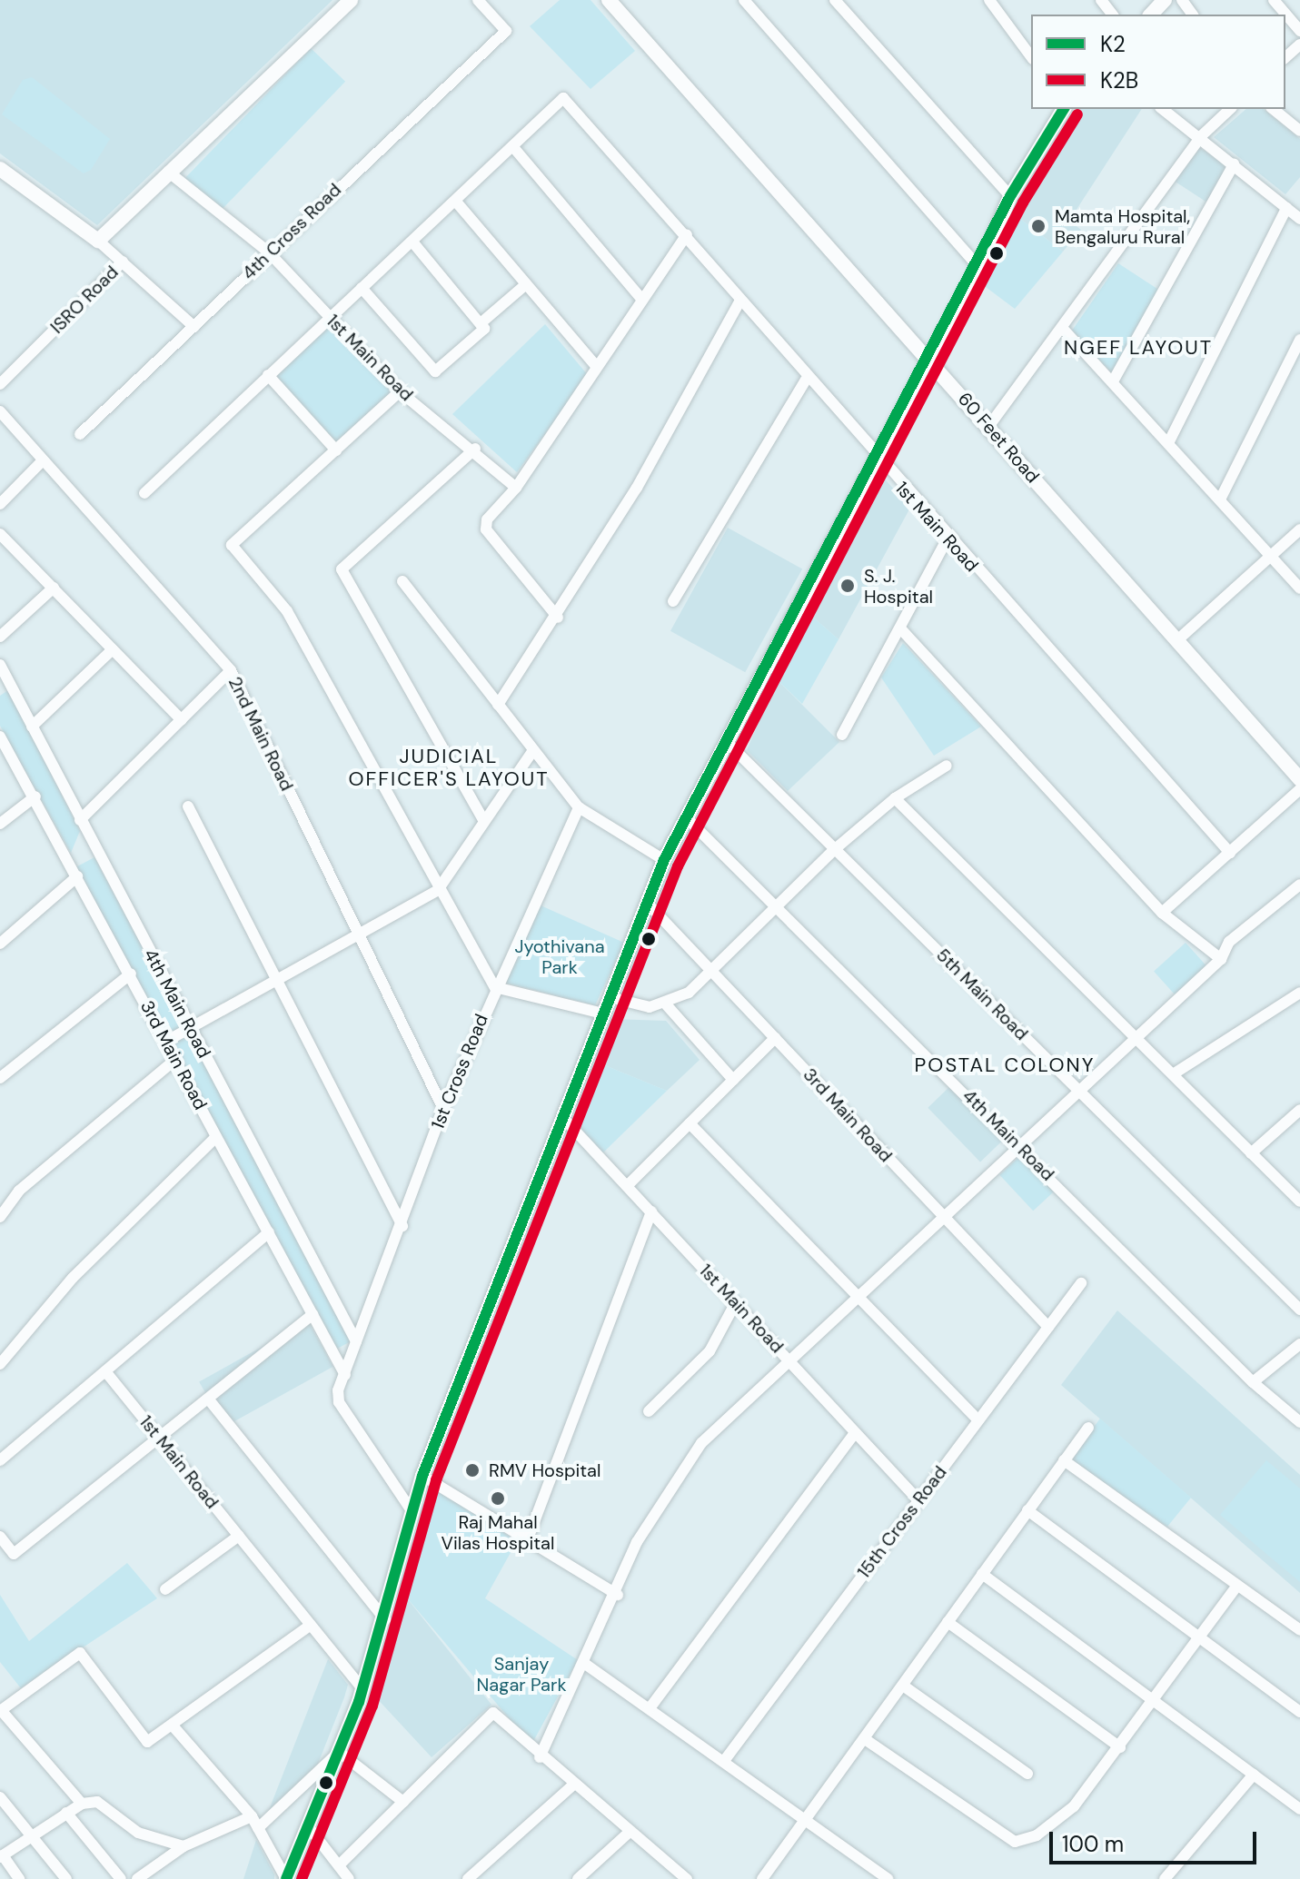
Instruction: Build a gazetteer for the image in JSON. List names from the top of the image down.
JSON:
{
  "streets": {
    "street": [
      "4th Cross Road",
      "ISRO Road",
      "1st Main Road",
      "60 Feet Road",
      "2nd Main Road",
      "5th Main Road",
      "4th Main Road",
      "3rd Main Road",
      "1st Cross Road",
      "15th Cross Road"
    ]
  },
  "crossings": [
    ["4th Cross Road", "1st Main Road"],
    ["1st Main Road", "15th Cross Road"],
    ["2nd Main Road", "1st Cross Road"],
    ["4th Main Road", "1st Cross Road"],
    ["3rd Main Road", "1st Cross Road"],
    ["3rd Main Road", "15th Cross Road"]
  ],
  "districts": ["NGEF LAYOUT", "JUDICIAL OFFICER'S LAYOUT", "POSTAL COLONY"],
  "parks": ["Jyothivana Park", "Sanjay Nagar Park"],
  "places": [
    "Mamta Hospital, Bengaluru Rural",
    "S. J. Hospital",
    "RMV Hospital",
    "Raj Mahal Vilas Hospital"
  ],
  "lines": ["transit line K2", "transit line K2B"],
  "legend": ["K2", "K2B"],
  "scale_bar": "100 m"
}
